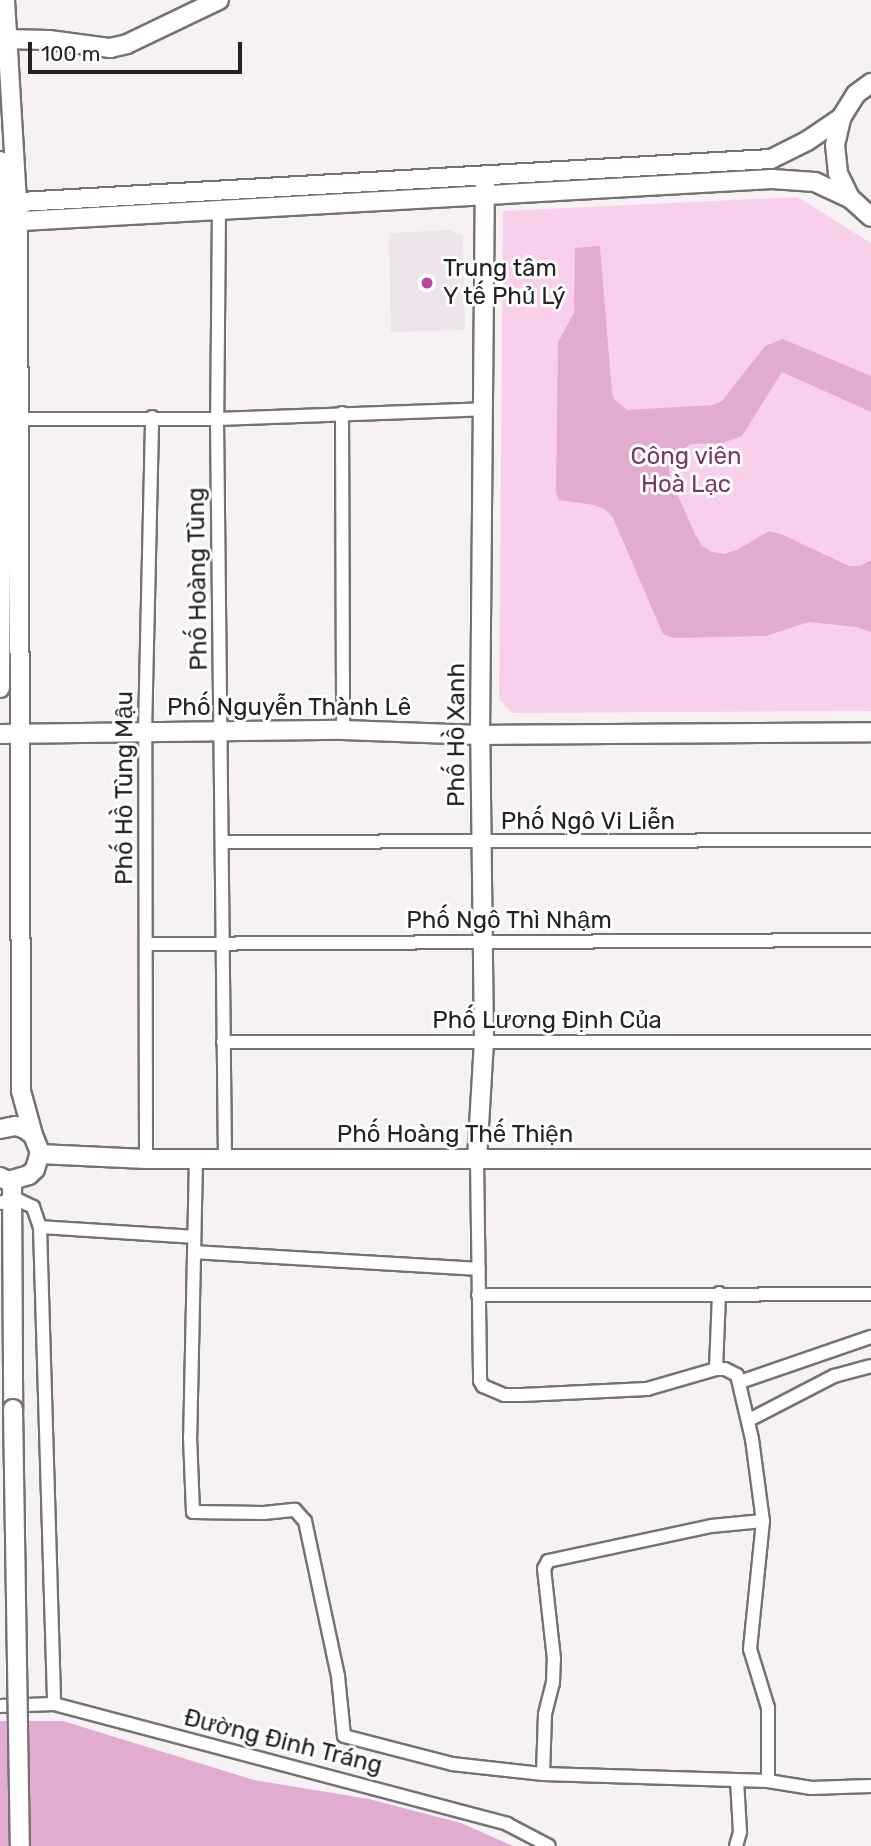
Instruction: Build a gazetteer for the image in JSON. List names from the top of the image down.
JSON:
{
  "streets": {
    "street": [
      "Phố Hoàng Tùng",
      "Phố Nguyễn Thành Lê",
      "Phố Hồ Xanh",
      "Phố Hồ Tùng Mậu",
      "Phố Ngô Vi Liễn",
      "Phố Ngô Thì Nhậm",
      "Phố Lương Định Của",
      "Phố Hoàng Thế Thiện",
      "Đường Đinh Tráng"
    ]
  },
  "crossings": [
    ["Phố Hoàng Tùng", "Phố Nguyễn Thành Lê"],
    ["Phố Hoàng Tùng", "Phố Ngô Vi Liễn"],
    ["Phố Hoàng Tùng", "Phố Ngô Thì Nhậm"],
    ["Phố Hoàng Tùng", "Phố Lương Định Của"],
    ["Phố Hoàng Tùng", "Phố Hoàng Thế Thiện"],
    ["Phố Nguyễn Thành Lê", "Phố Hồ Xanh"],
    ["Phố Nguyễn Thành Lê", "Phố Hồ Tùng Mậu"],
    ["Phố Hồ Xanh", "Phố Ngô Vi Liễn"],
    ["Phố Hồ Xanh", "Phố Ngô Thì Nhậm"],
    ["Phố Hồ Xanh", "Phố Lương Định Của"],
    ["Phố Hồ Xanh", "Phố Hoàng Thế Thiện"],
    ["Phố Hồ Tùng Mậu", "Phố Ngô Thì Nhậm"],
    ["Phố Hồ Tùng Mậu", "Phố Hoàng Thế Thiện"]
  ],
  "parks": ["Công viên Hoà Lạc"],
  "places": ["Trung tâm Y tế Phủ Lý"],
  "scale_bar": "100 m"
}
